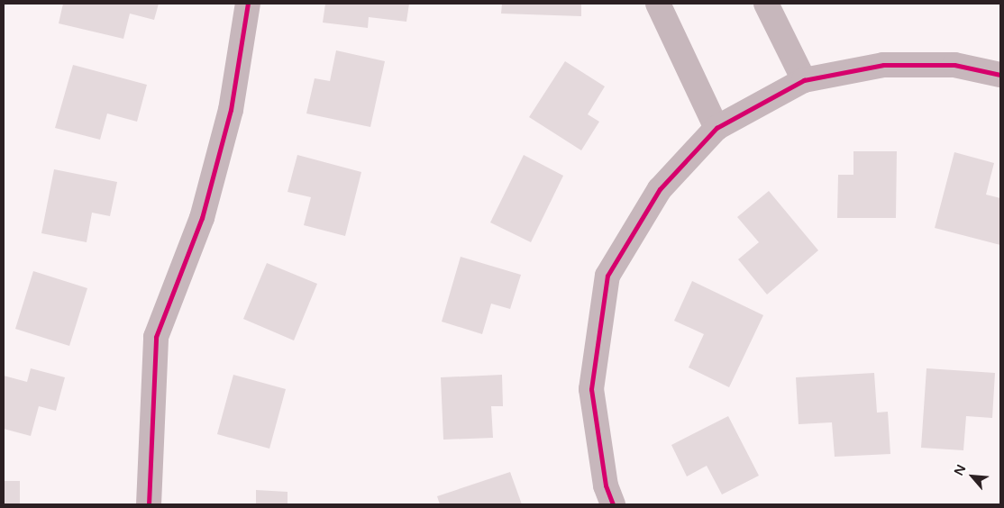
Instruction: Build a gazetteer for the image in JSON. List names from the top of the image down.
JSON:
{
  "north": "top left"
}
